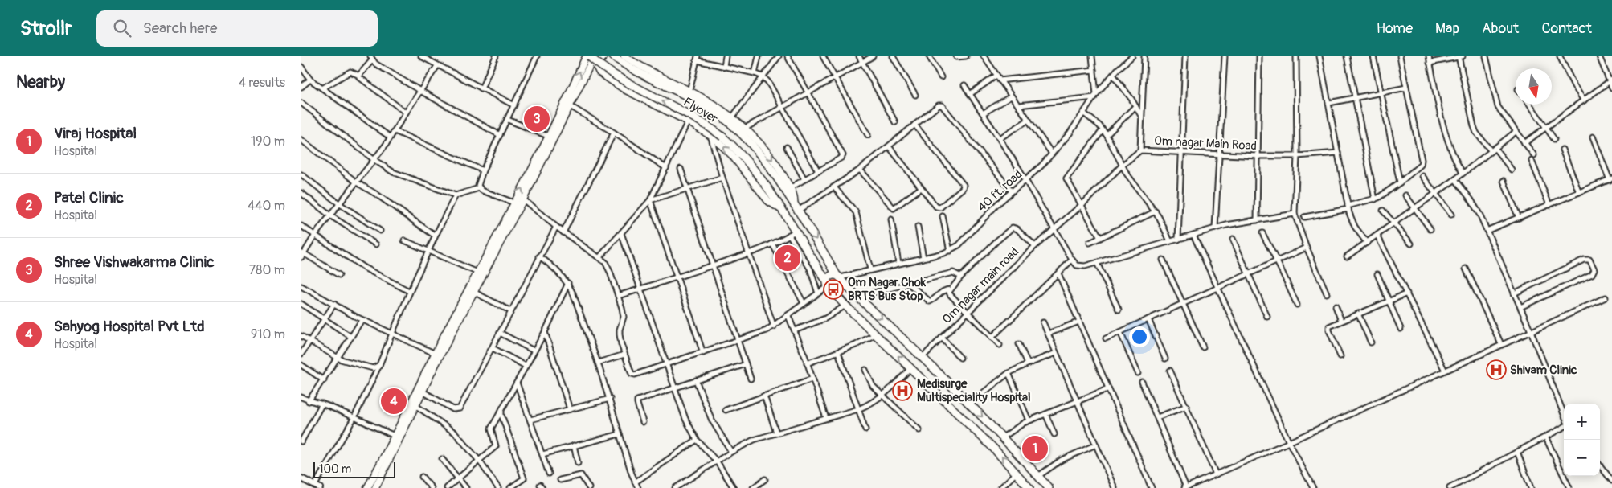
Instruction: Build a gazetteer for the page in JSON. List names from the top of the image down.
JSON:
{
  "streets": {
    "highway": ["Flyover"],
    "street": ["Om nagar Main Road", "40 ft. road", "Om nagar main road"]
  },
  "crossings": [
    ["Flyover", "40 ft. road"],
    ["Flyover", "Om nagar main road"],
    ["Om nagar Main Road", "Om nagar main road"]
  ],
  "places": {
    "bus stop": ["Om Nagar Chok BRTS Bus Stop"],
    "hospital": ["Shivam Clinic", "Medisurge Multispeciality Hospital"]
  },
  "scale_bar": "100 m",
  "north": "bottom",
  "page": {
    "header": "Strollr",
    "search": "Search here",
    "nav": [
      "Home",
      "Map",
      "About",
      "Contact"
    ],
    "heading": ["Nearby", "4 results"],
    "pins": [
      "3",
      "2",
      "4",
      "1"
    ],
    "list": [
      {
        "mark": "1",
        "name": "Viraj Hospital",
        "note": "Hospital",
        "value": "190 m"
      },
      {
        "mark": "2",
        "name": "Patel Clinic",
        "note": "Hospital",
        "value": "440 m"
      },
      {
        "mark": "3",
        "name": "Shree Vishwakarma Clinic",
        "note": "Hospital",
        "value": "780 m"
      },
      {
        "mark": "4",
        "name": "Sahyog Hospital Pvt Ltd",
        "note": "Hospital",
        "value": "910 m"
      }
    ],
    "map_buttons": ["+", "−"],
    "scale": "100 m"
  }
}
